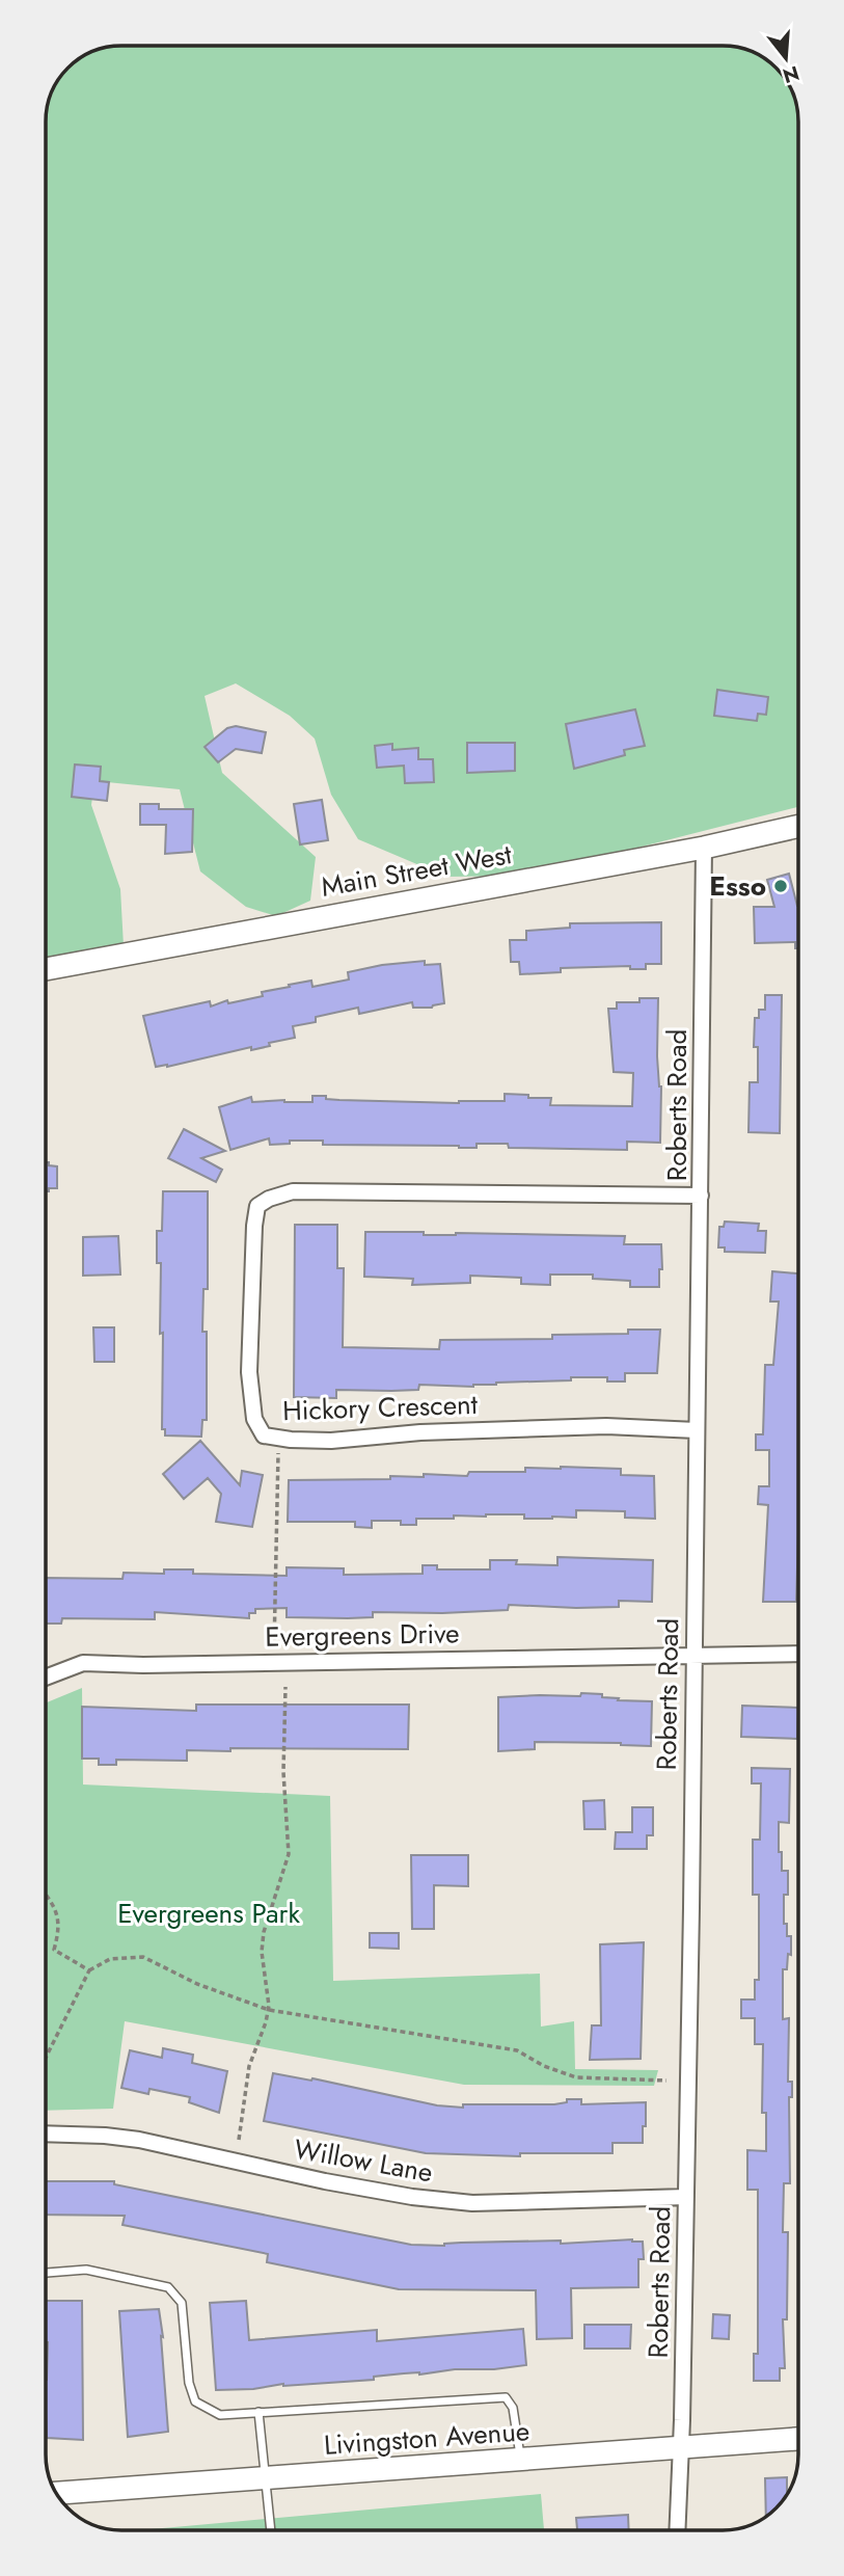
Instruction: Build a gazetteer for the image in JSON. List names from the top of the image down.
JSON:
{
  "streets": {
    "main road": ["Main Street West", "Livingston Avenue"],
    "street": [
      "Roberts Road",
      "Hickory Crescent",
      "Evergreens Drive",
      "Willow Lane"
    ]
  },
  "crossings": [
    ["Main Street West", "Roberts Road"],
    ["Roberts Road", "Hickory Crescent"],
    ["Roberts Road", "Evergreens Drive"],
    ["Roberts Road", "Willow Lane"],
    ["Roberts Road", "Livingston Avenue"]
  ],
  "parks": ["Evergreens Park"],
  "places": ["Esso"],
  "north": "bottom"
}
